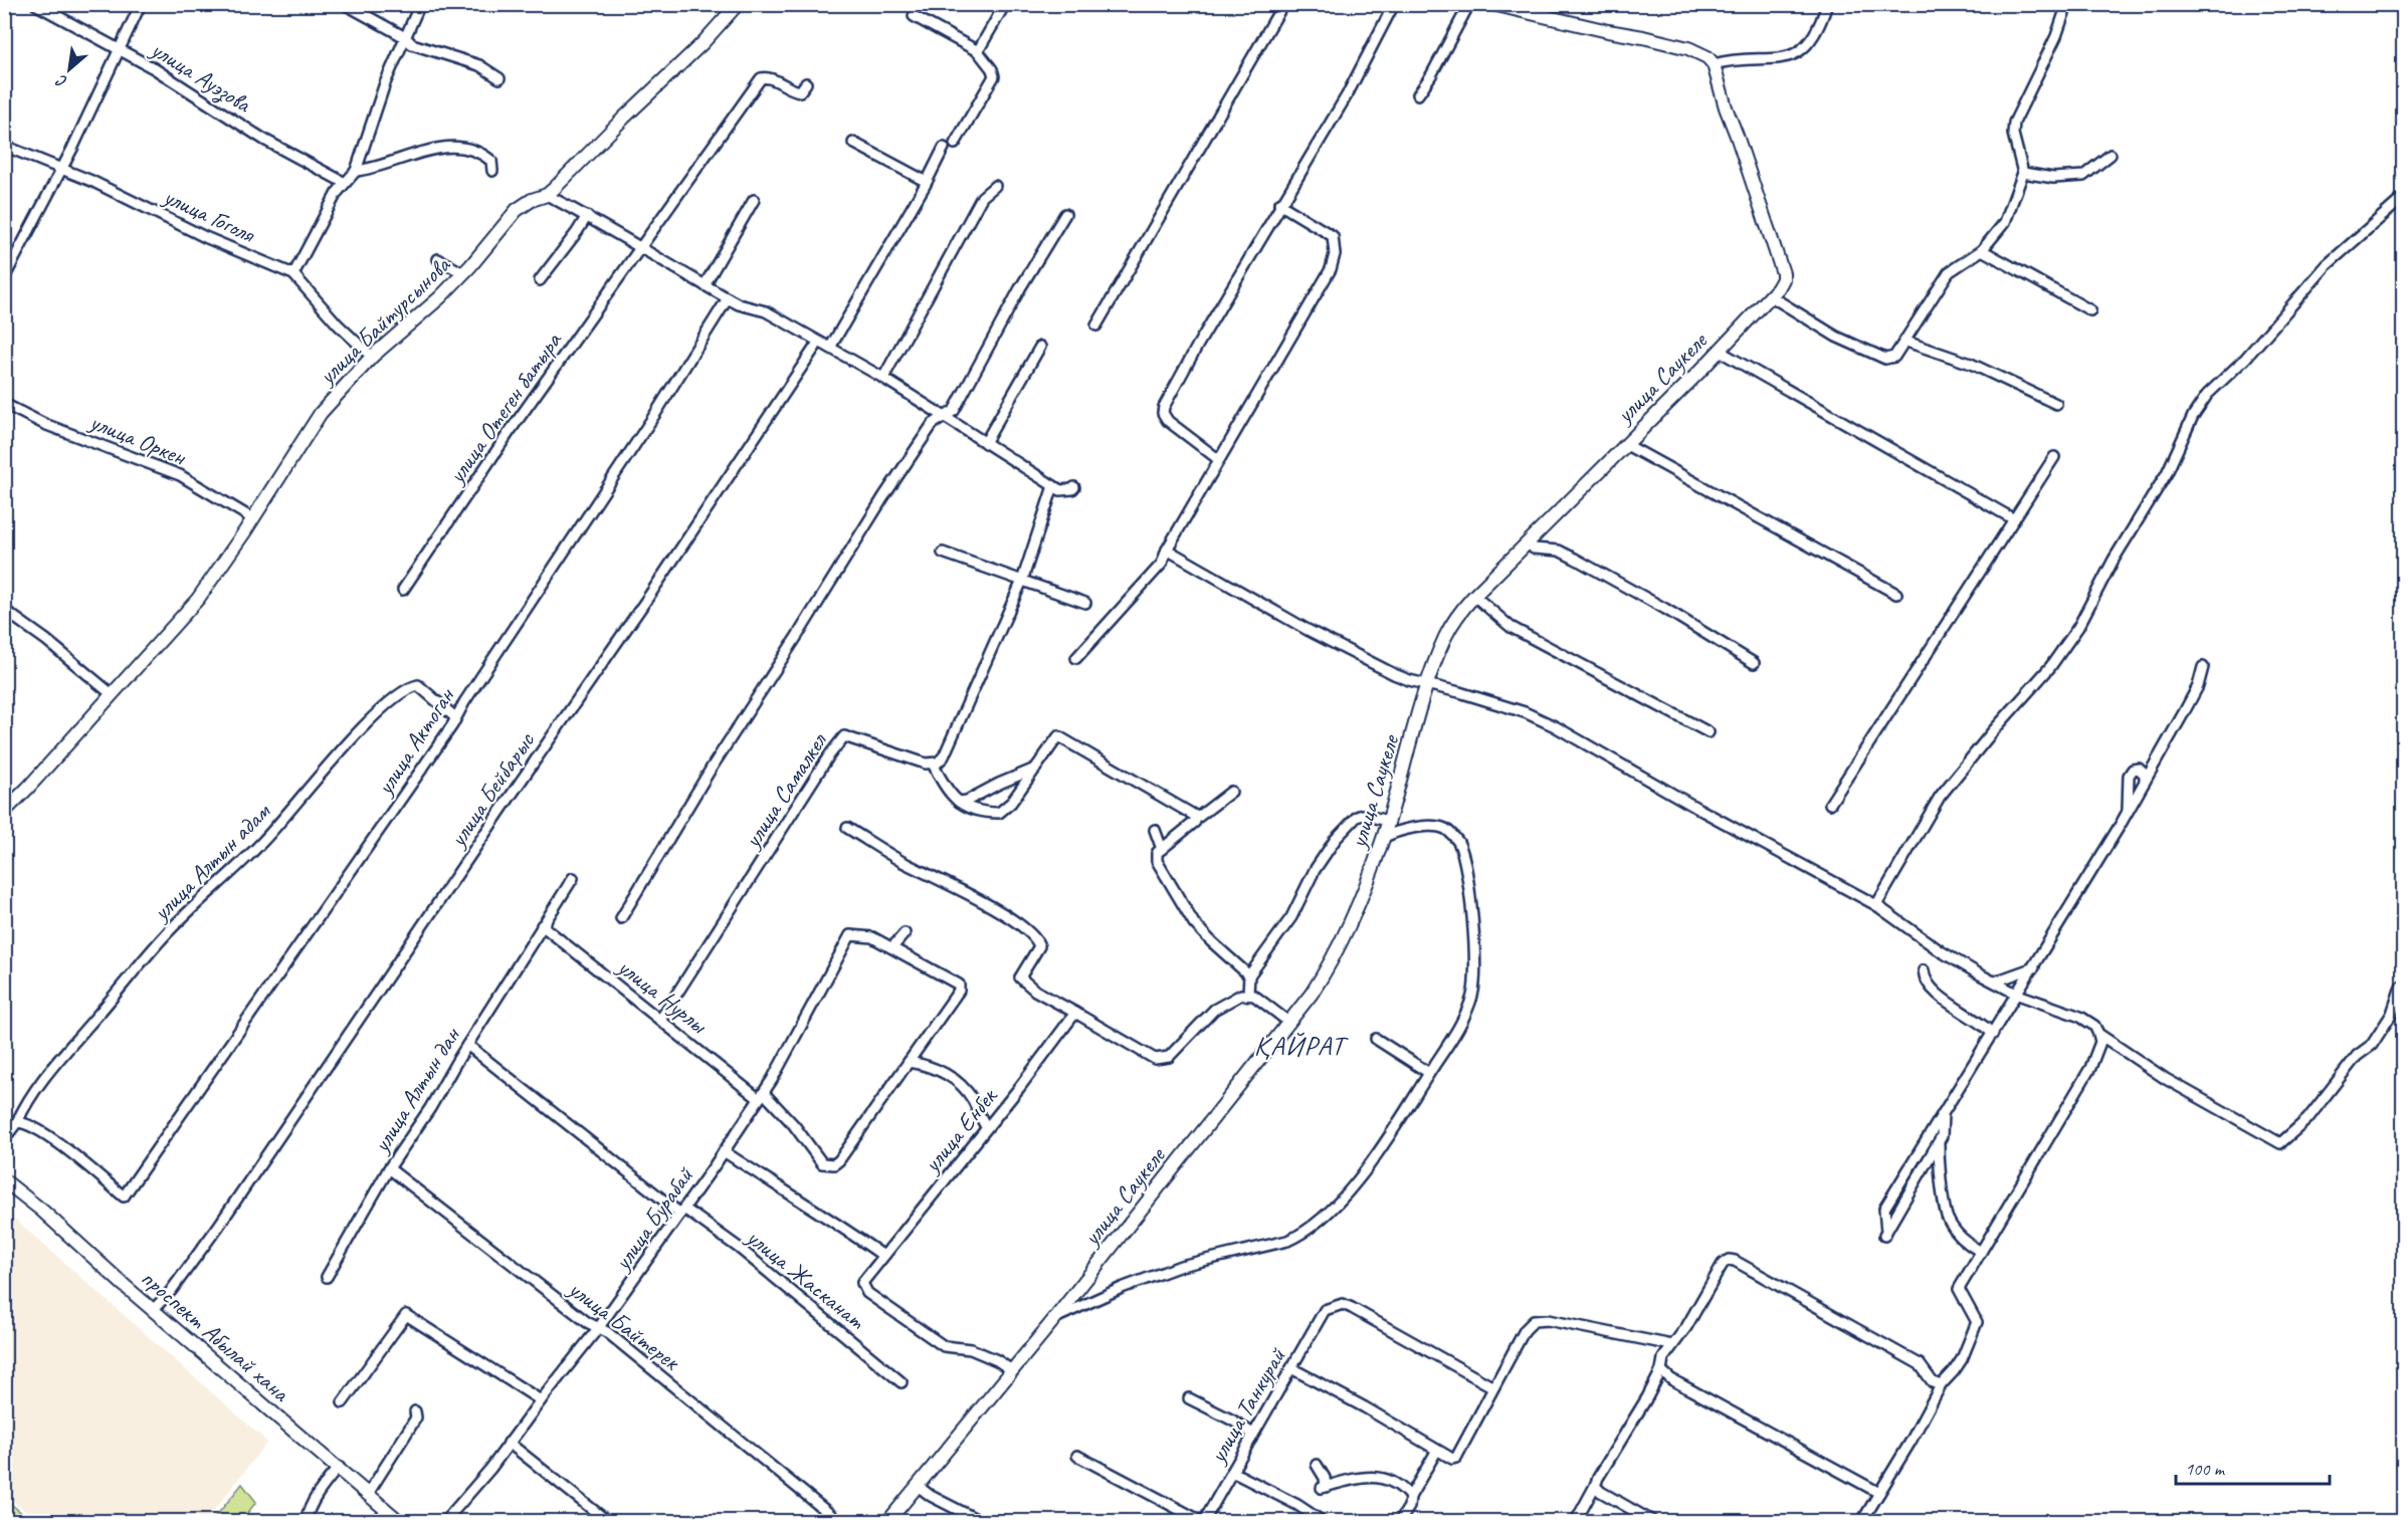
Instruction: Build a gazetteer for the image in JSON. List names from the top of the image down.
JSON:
{
  "streets": {
    "street": [
      "улица Ауэзова",
      "улица Гоголя",
      "улица Байтурсынова",
      "улица Саукеле",
      "улица Отеген батыра",
      "улица Оркен",
      "улица Актоган",
      "улица Бейбарыс",
      "улица Самалкел",
      "улица Алтын адам",
      "улица Нурлы",
      "улица Алтын дан",
      "улица Енбек",
      "улица Бурабай",
      "улица Жасканат",
      "улица Байтерек",
      "проспект Абылай хана",
      "улица Танкурай"
    ]
  },
  "crossings": [
    ["улица Гоголя", "улица Байтурсынова"],
    ["улица Байтурсынова", "улица Оркен"],
    ["улица Саукеле", "улица Енбек"],
    ["улица Актоган", "улица Алтын адам"],
    ["улица Бейбарыс", "проспект Абылай хана"],
    ["улица Самалкел", "улица Нурлы"],
    ["улица Нурлы", "улица Алтын дан"],
    ["улица Нурлы", "улица Бурабай"],
    ["улица Алтын дан", "улица Жасканат"],
    ["улица Алтын дан", "улица Байтерек"],
    ["улица Бурабай", "улица Жасканат"],
    ["улица Бурабай", "улица Байтерек"]
  ],
  "districts": ["ҚАЙРАТ"],
  "scale_bar": "100 m",
  "north": "bottom left"
}
